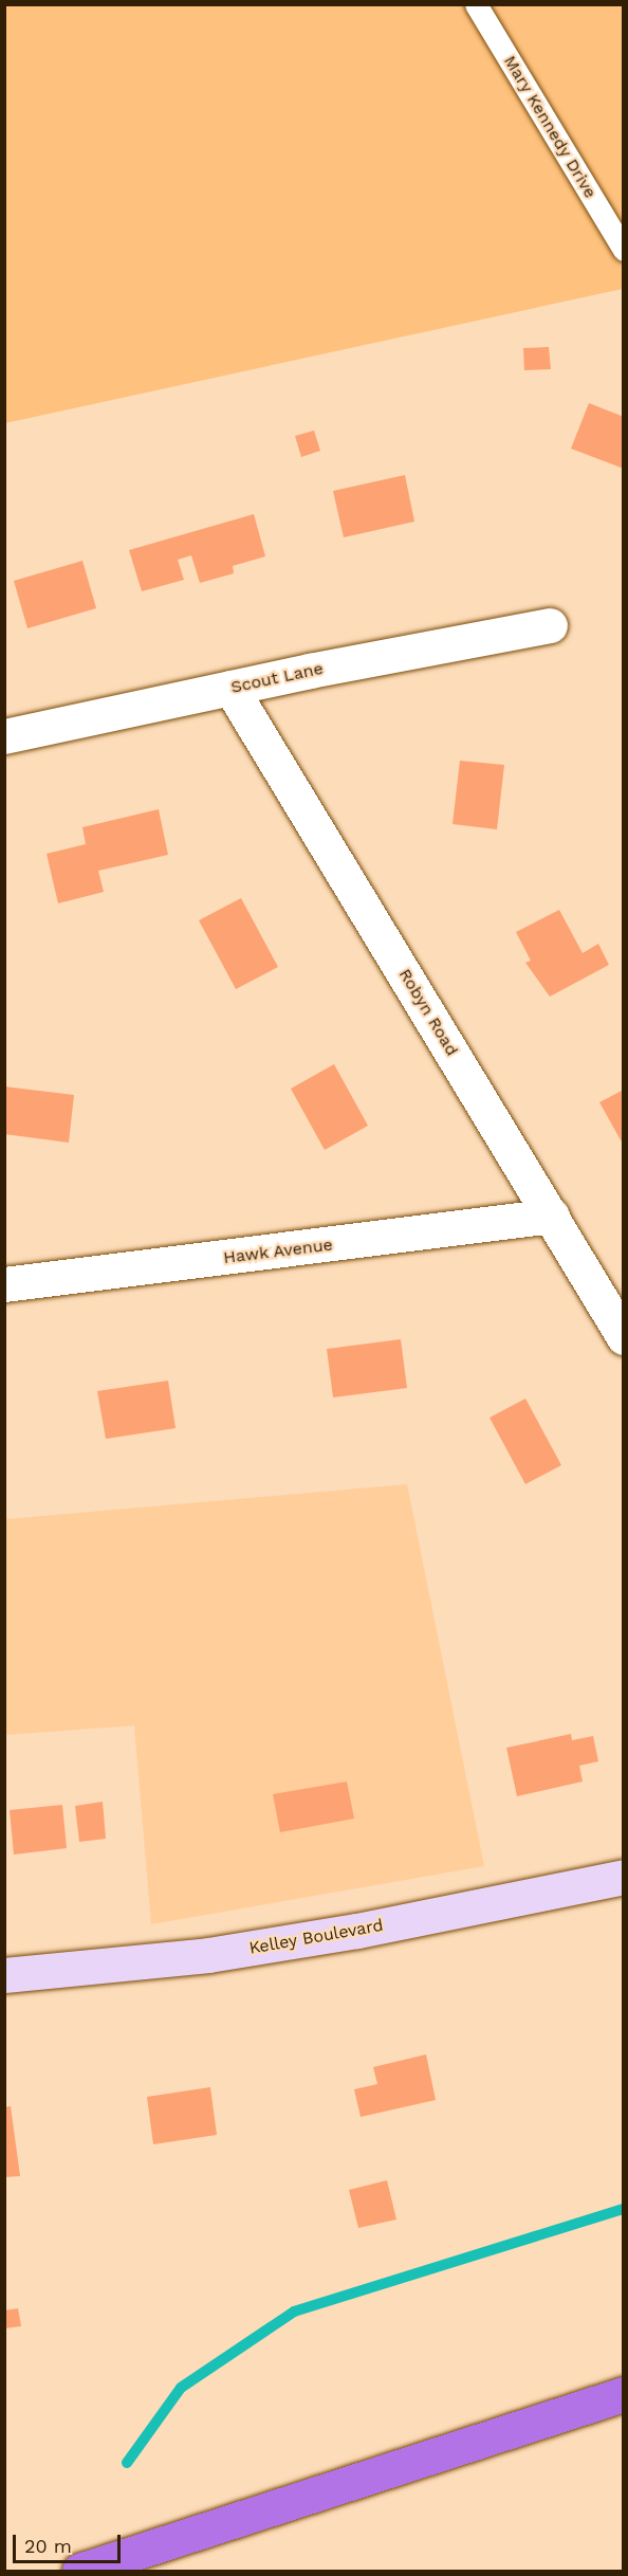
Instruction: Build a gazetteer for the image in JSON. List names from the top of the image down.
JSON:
{
  "streets": {
    "main road": ["Kelley Boulevard"],
    "street": ["Scout Lane", "Robyn Road", "Hawk Avenue"],
    "lane": ["Mary Kennedy Drive"]
  },
  "crossings": [
    ["Scout Lane", "Robyn Road"],
    ["Robyn Road", "Hawk Avenue"]
  ],
  "scale_bar": "20 m"
}
